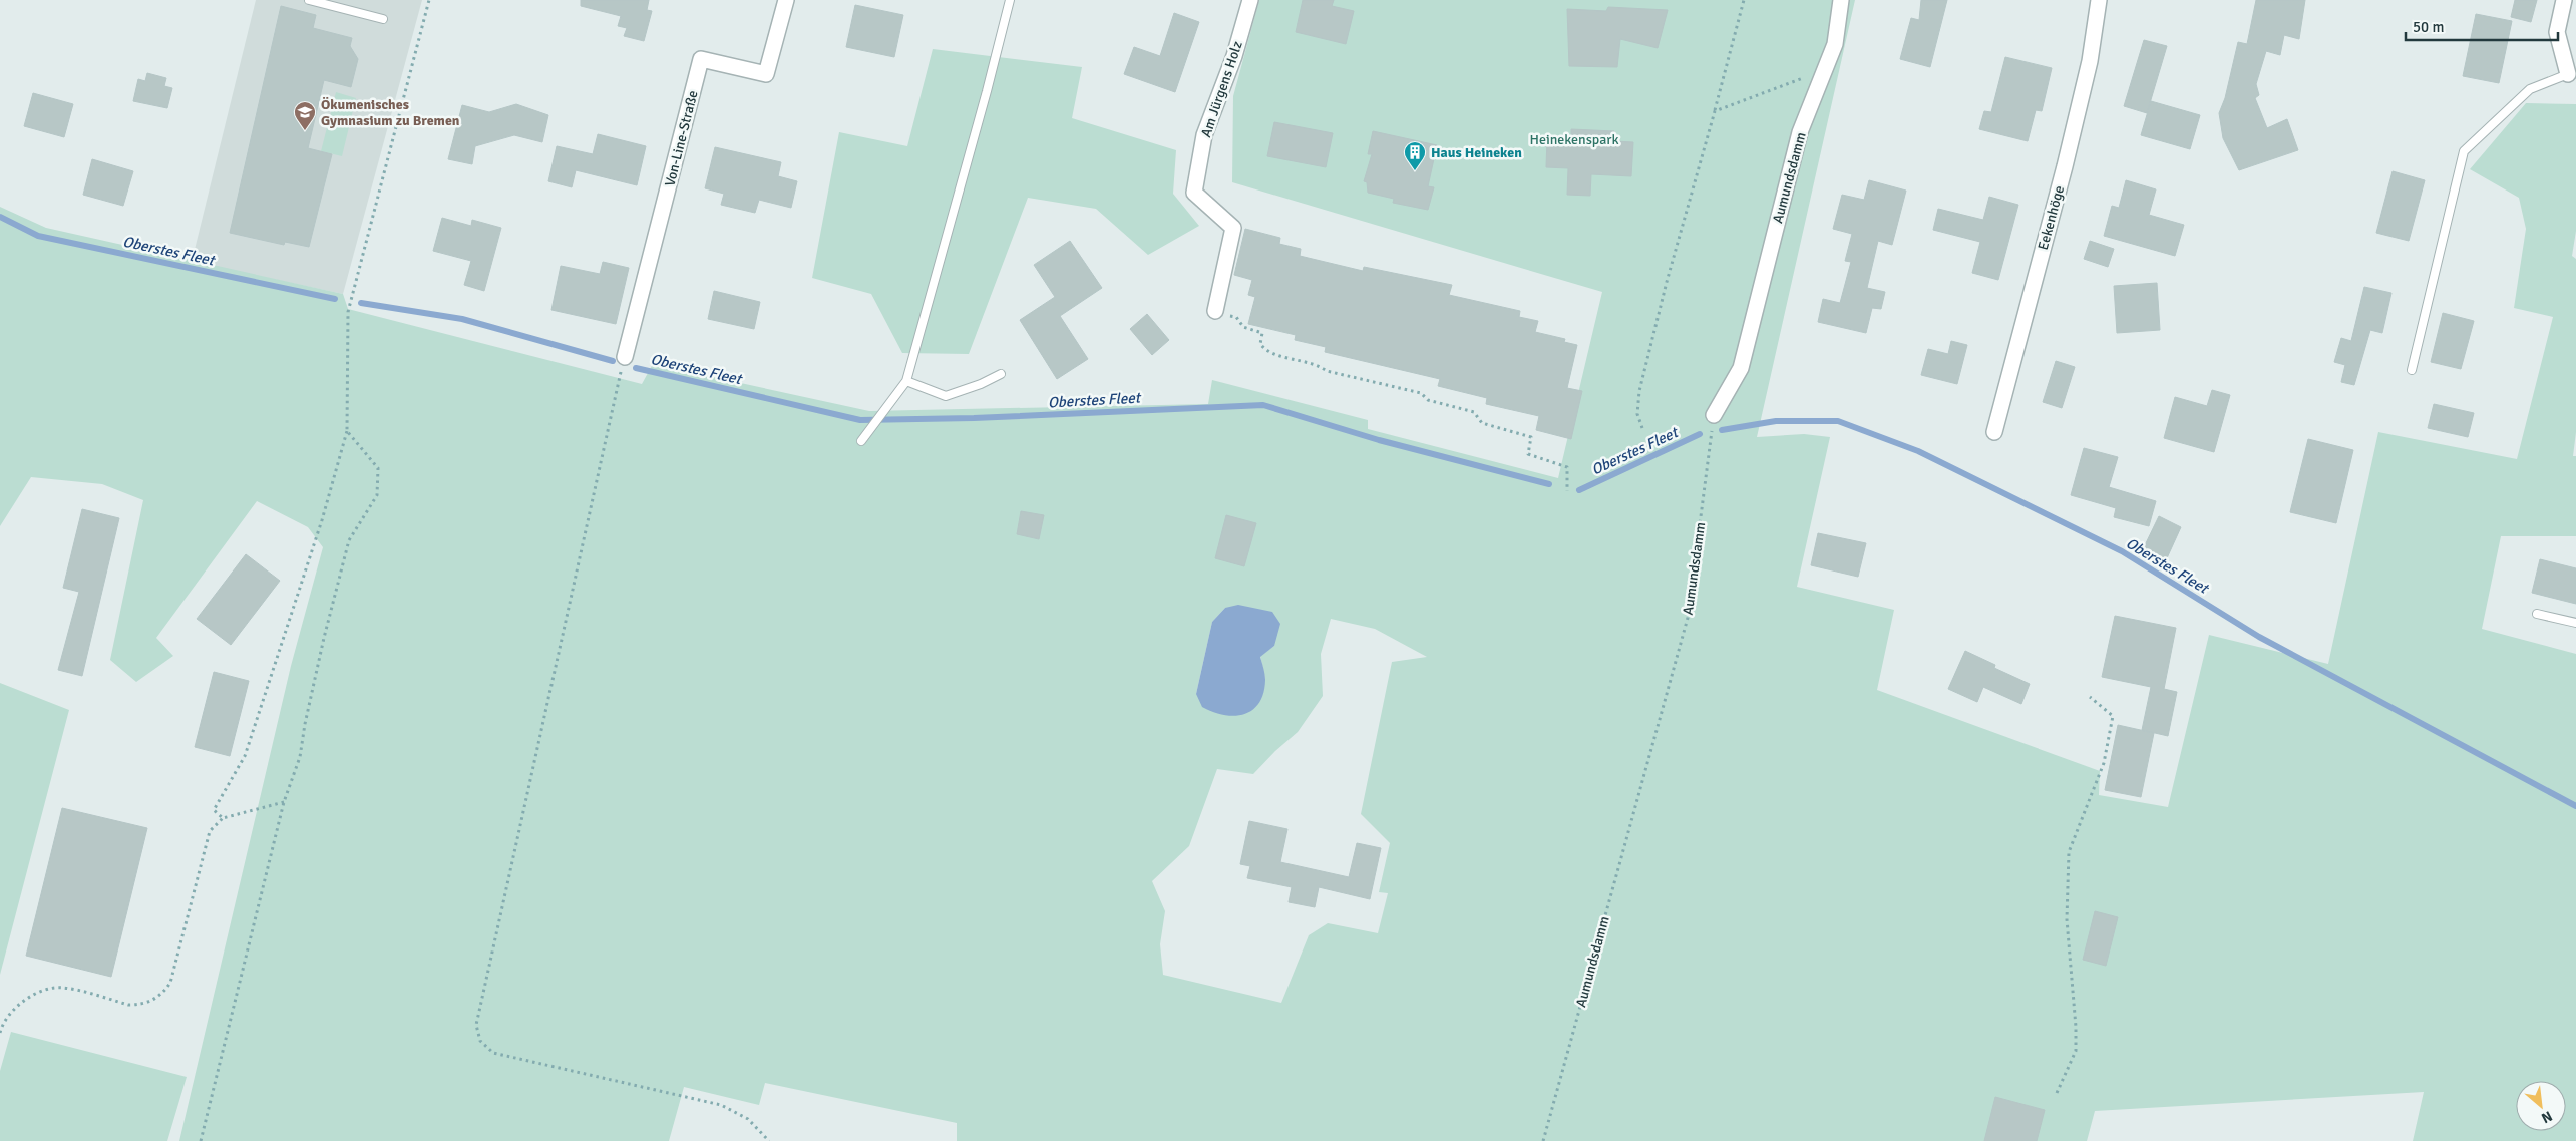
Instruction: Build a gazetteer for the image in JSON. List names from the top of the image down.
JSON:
{
  "streets": {
    "street": [
      "Am Jürgens Holz",
      "Von-Line-Straße",
      "Aumundsdamm",
      "Eekenhöge"
    ]
  },
  "water": ["Oberstes Fleet"],
  "parks": ["Heinekenspark"],
  "places": {
    "school or university": ["Ökumenisches Gymnasium zu Bremen"],
    "building": ["Haus Heineken"]
  },
  "scale_bar": "50 m",
  "north": "bottom right"
}
